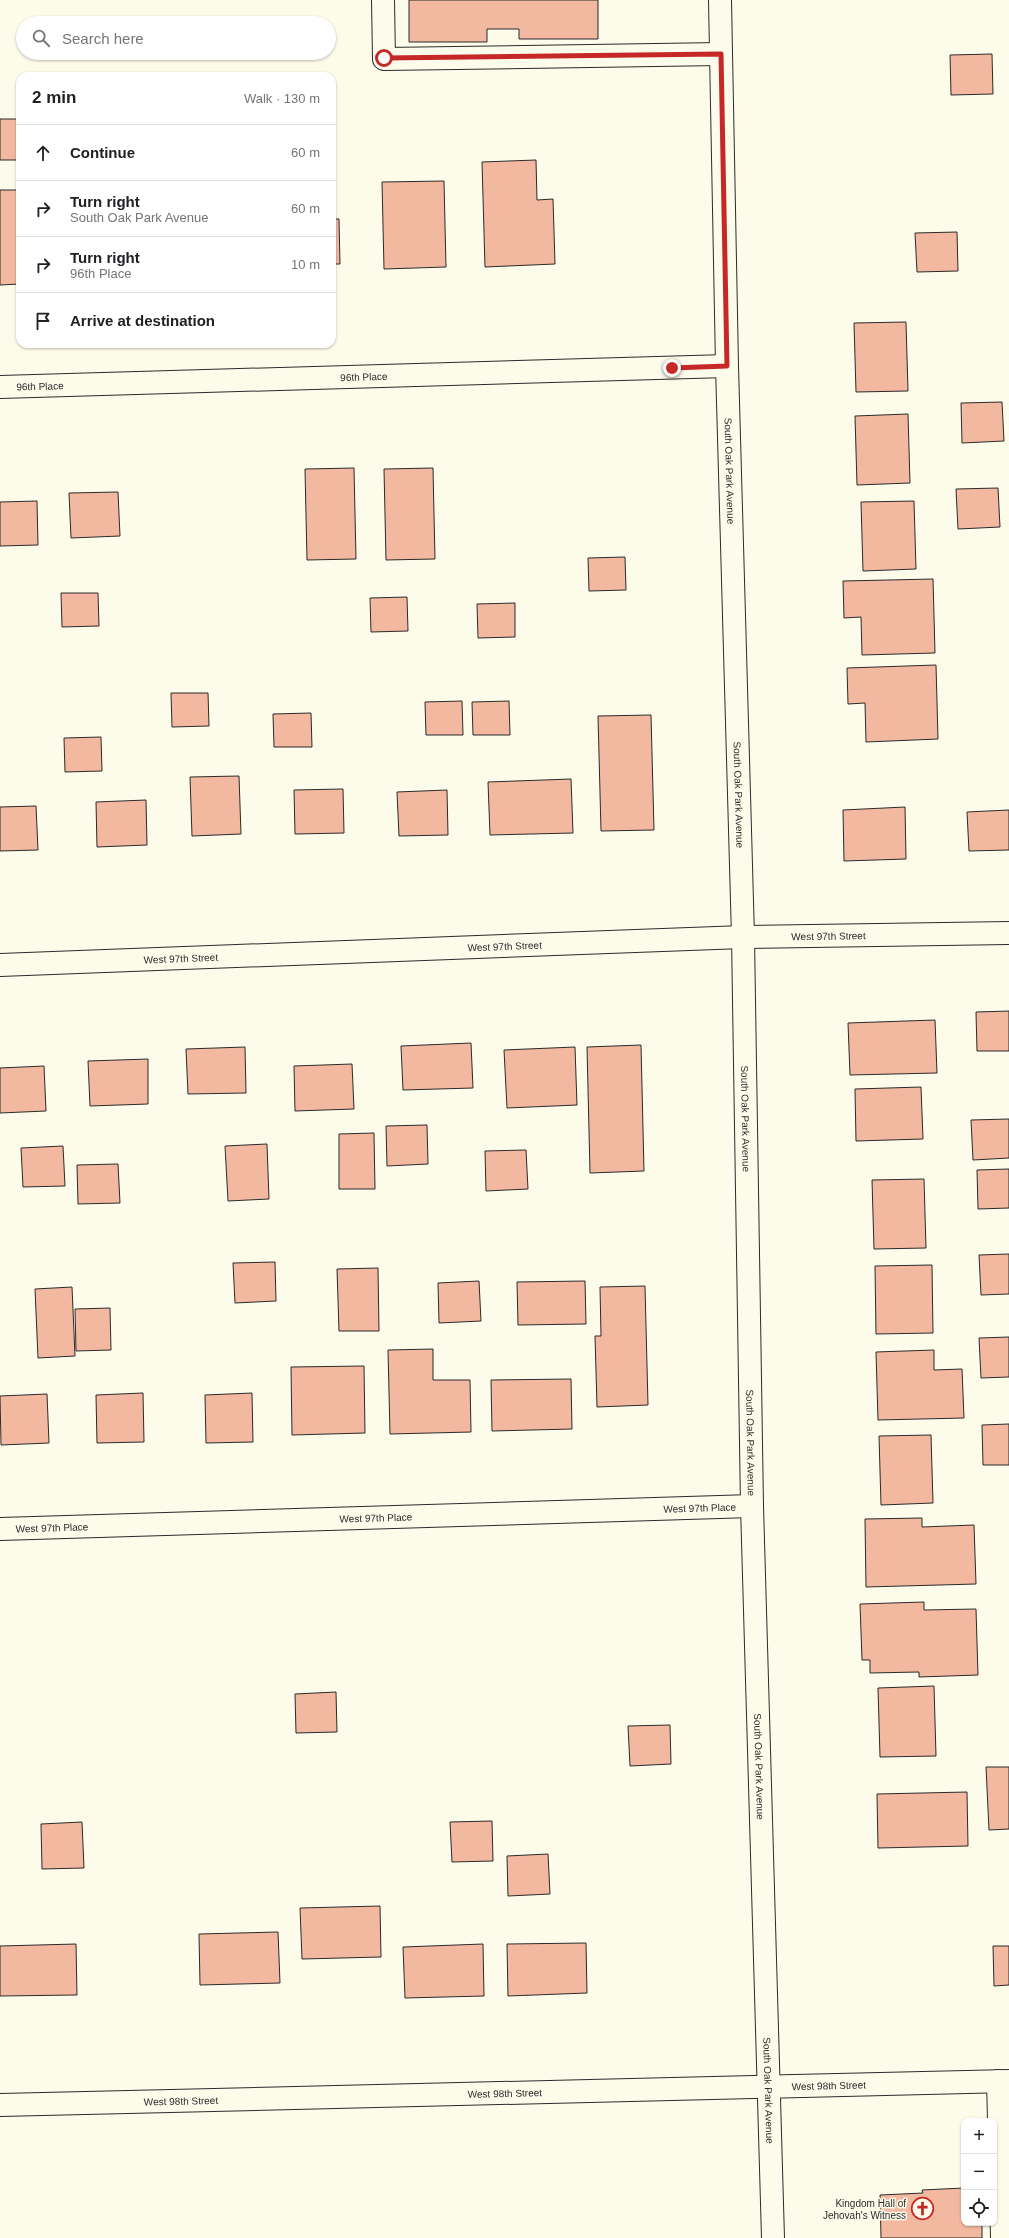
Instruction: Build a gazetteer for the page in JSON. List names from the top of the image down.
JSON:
{
  "streets": {
    "street": [
      "96th Place",
      "South Oak Park Avenue",
      "West 97th Street",
      "West 97th Place",
      "West 98th Street"
    ]
  },
  "crossings": [
    ["96th Place", "South Oak Park Avenue"],
    ["South Oak Park Avenue", "West 97th Street"],
    ["South Oak Park Avenue", "West 97th Place"],
    ["South Oak Park Avenue", "West 98th Street"]
  ],
  "places": {
    "church": ["Kingdom Hall of Jehovah's Witness"]
  },
  "page": {
    "search": "Search here",
    "heading": ["2 min", "Walk · 130 m"],
    "list": [
      ["Continue", "60 m"],
      ["Turn right", "South Oak Park Avenue", "60 m"],
      ["Turn right", "96th Place", "10 m"],
      "Arrive at destination"
    ],
    "map_buttons": ["+", "−"]
  }
}
